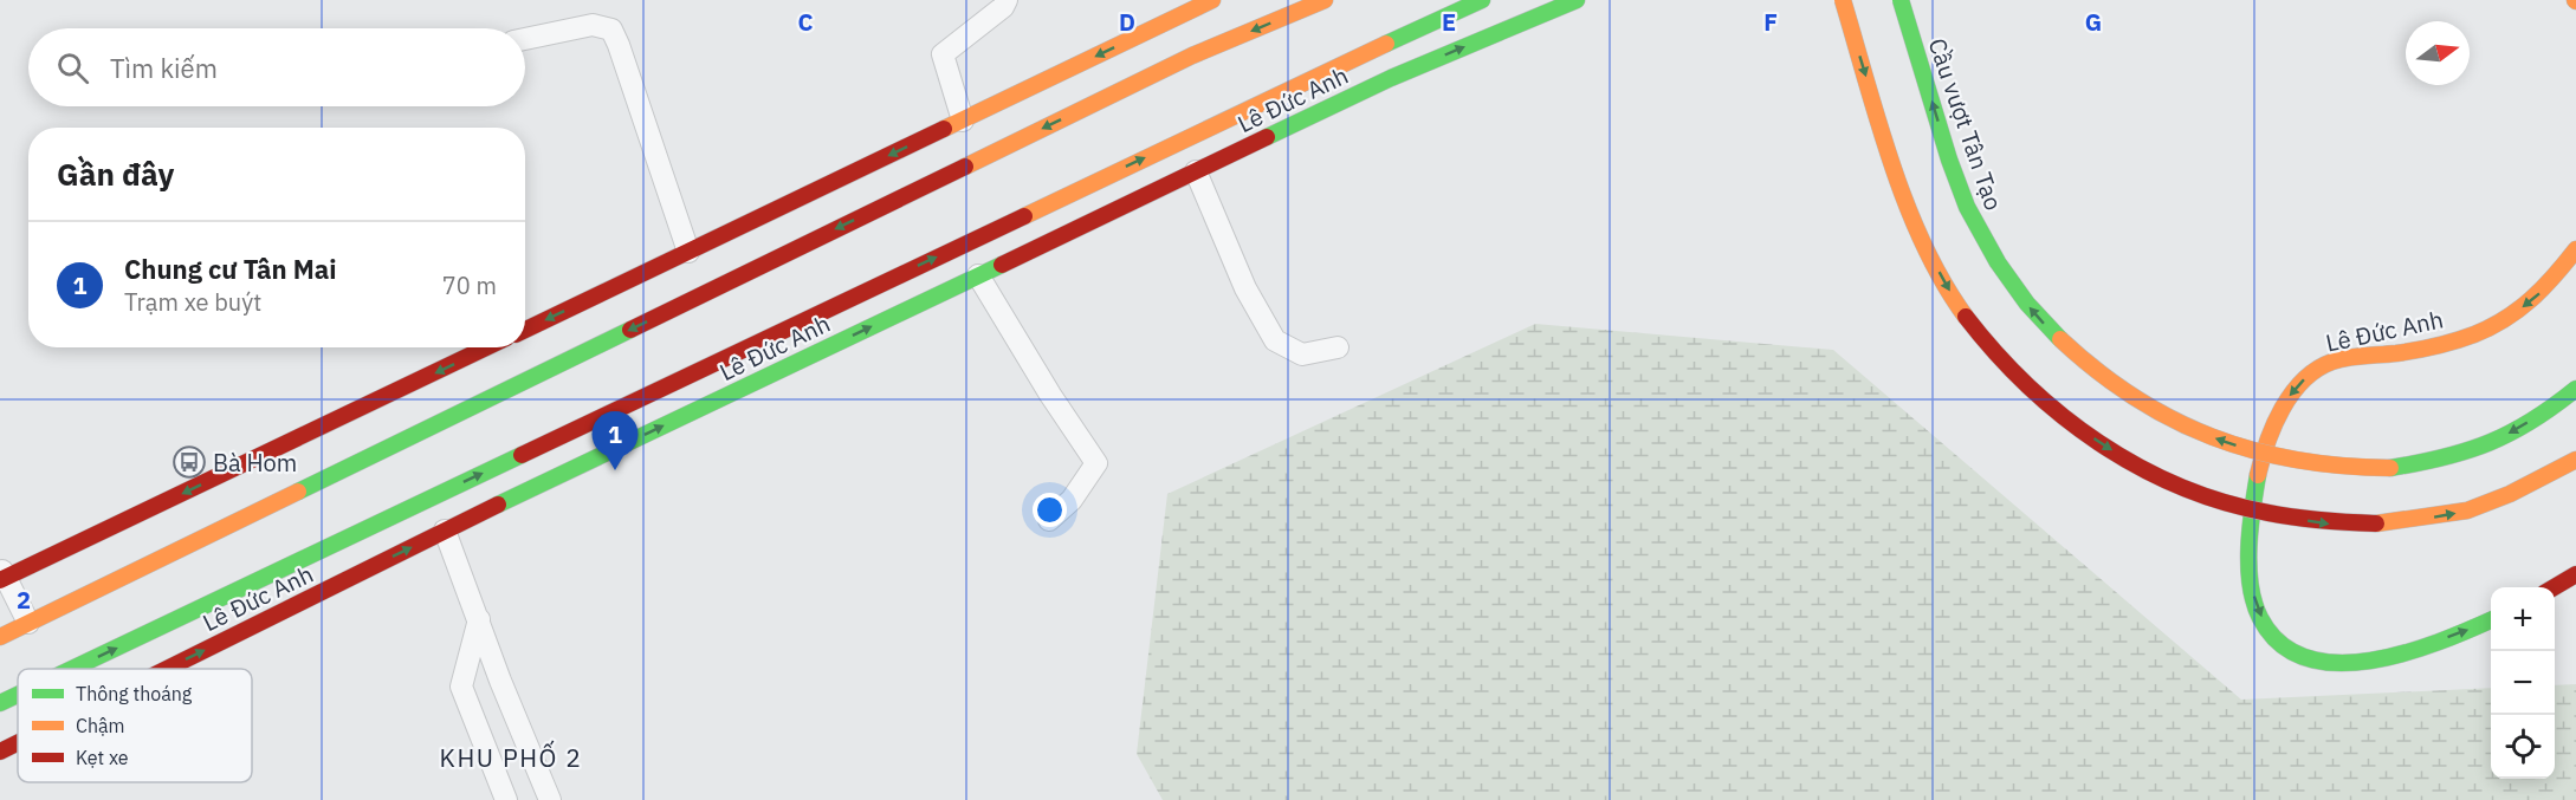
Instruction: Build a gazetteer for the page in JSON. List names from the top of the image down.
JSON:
{
  "streets": {
    "highway": ["Lê Đức Anh", "Cầu vượt Tân Tạo"]
  },
  "one_way": ["Cầu vượt Tân Tạo"],
  "districts": ["KHU PHỐ 2"],
  "places": {
    "bus stop": ["Bà Hom"]
  },
  "legend": ["Thông thoáng", "Chậm", "Kẹt xe"],
  "north": "right",
  "page": {
    "search": "Tìm kiếm",
    "heading": "Gần đây",
    "list": [
      {
        "mark": "1",
        "name": "Chung cư Tân Mai",
        "note": "Trạm xe buýt",
        "value": "70 m"
      }
    ],
    "pins": "1",
    "map_buttons": ["+", "−"]
  },
  "grid": {
    "columns": [
      "C",
      "D",
      "E",
      "F",
      "G"
    ],
    "rows": ["2"]
  }
}
